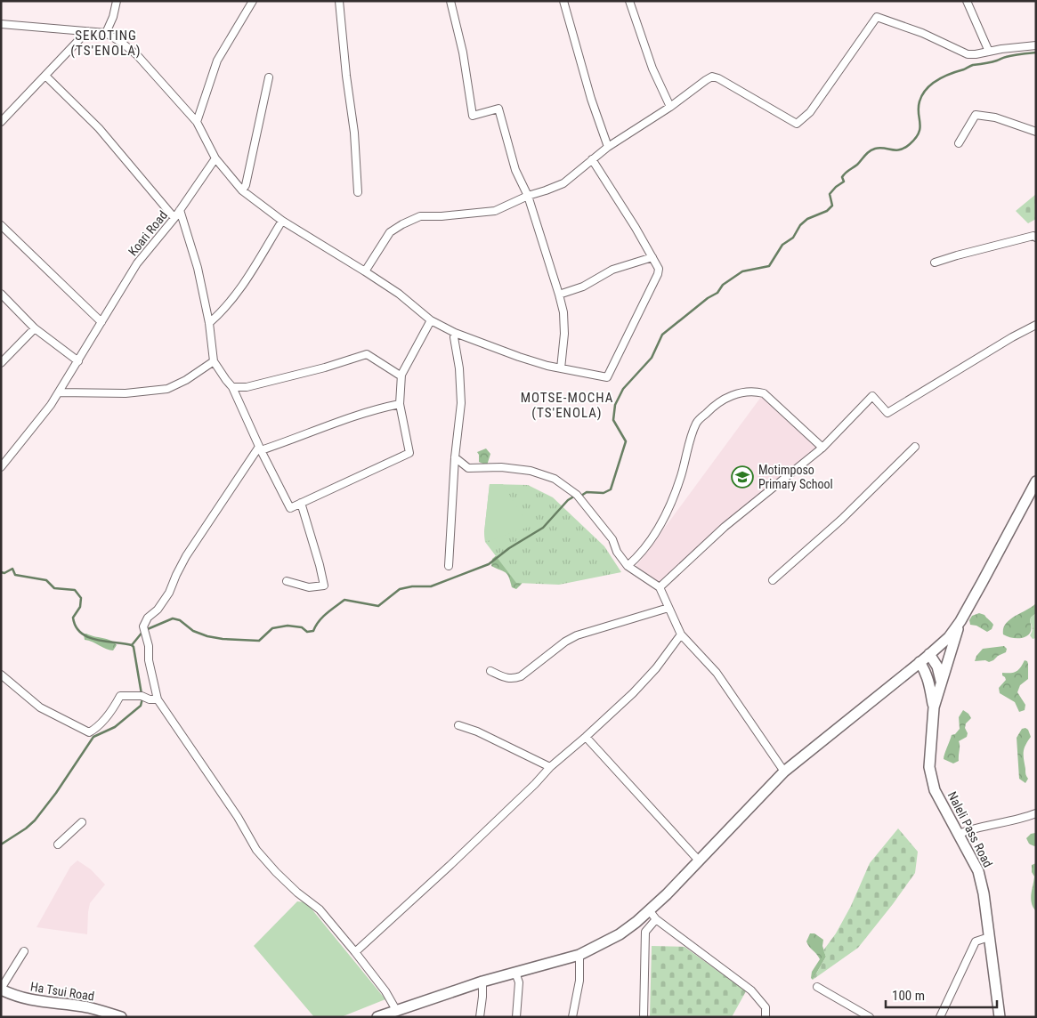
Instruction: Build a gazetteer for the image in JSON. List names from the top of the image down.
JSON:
{
  "streets": {
    "main road": ["Naleli Pass Road", "Ha Tsui Road"],
    "street": ["Koari Road"]
  },
  "districts": ["SEKOTING (TS'ENOLA)", "MOTSE-MOCHA (TS'ENOLA)"],
  "places": {
    "school or university": ["Motimposo Primary School"]
  },
  "scale_bar": "100 m"
}
